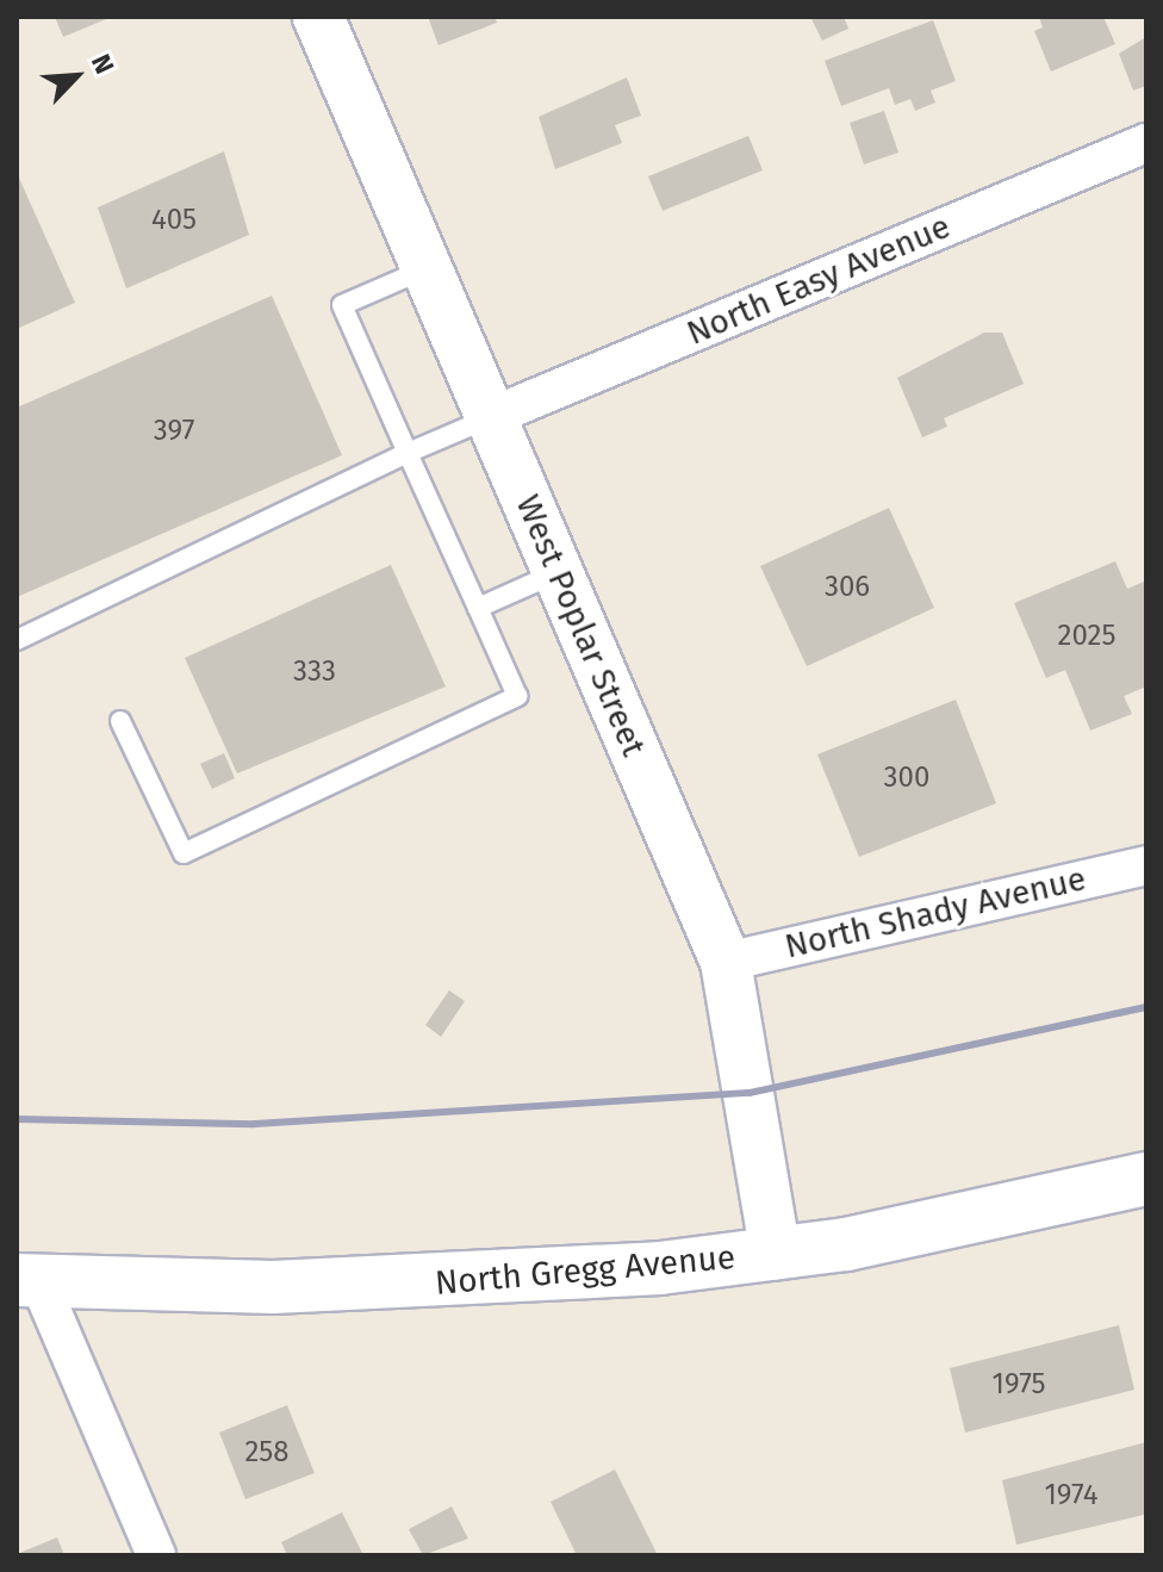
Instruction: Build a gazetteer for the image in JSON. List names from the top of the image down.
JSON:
{
  "streets": {
    "main road": ["North Gregg Avenue"],
    "street": ["North Easy Avenue", "West Poplar Street", "North Shady Avenue"]
  },
  "crossings": [
    ["North Easy Avenue", "West Poplar Street"],
    ["West Poplar Street", "North Shady Avenue"],
    ["West Poplar Street", "North Gregg Avenue"]
  ],
  "house_numbers": [
    "405",
    "397",
    "306",
    "2025",
    "333",
    "300",
    "1975",
    "258",
    "1974"
  ],
  "north": "top right"
}
